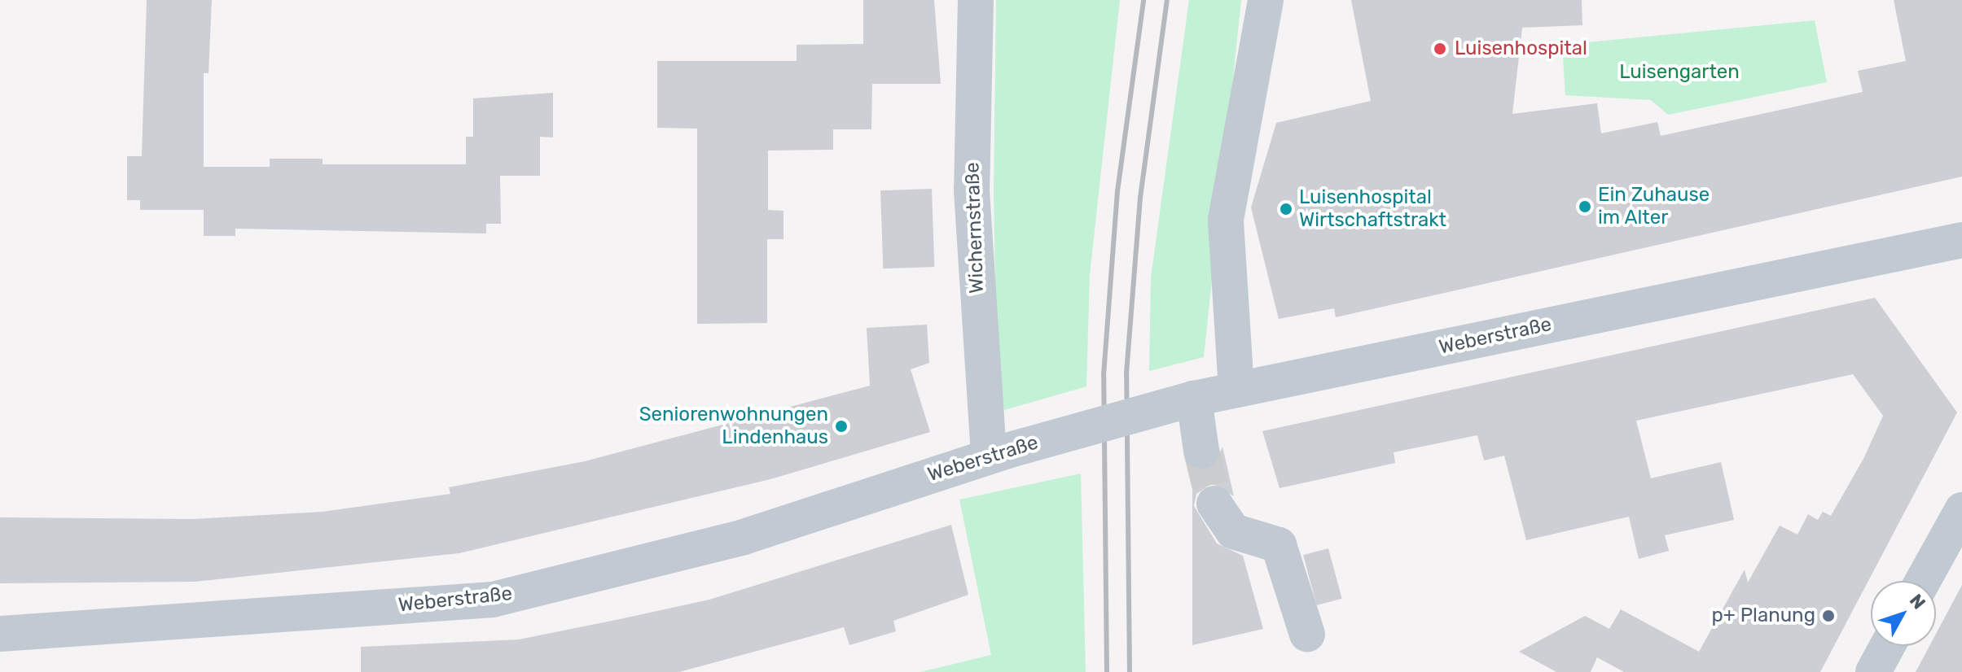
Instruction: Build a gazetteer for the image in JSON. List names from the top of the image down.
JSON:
{
  "streets": {
    "street": ["Wichernstraße", "Weberstraße"]
  },
  "crossings": [
    ["Wichernstraße", "Weberstraße"]
  ],
  "parks": ["Luisengarten"],
  "places": [
    "Luisenhospital",
    "Ein Zuhause im Alter",
    "Luisenhospital Wirtschaftstrakt",
    "Seniorenwohnungen Lindenhaus",
    "p+ Planung"
  ],
  "north": "top right"
}
